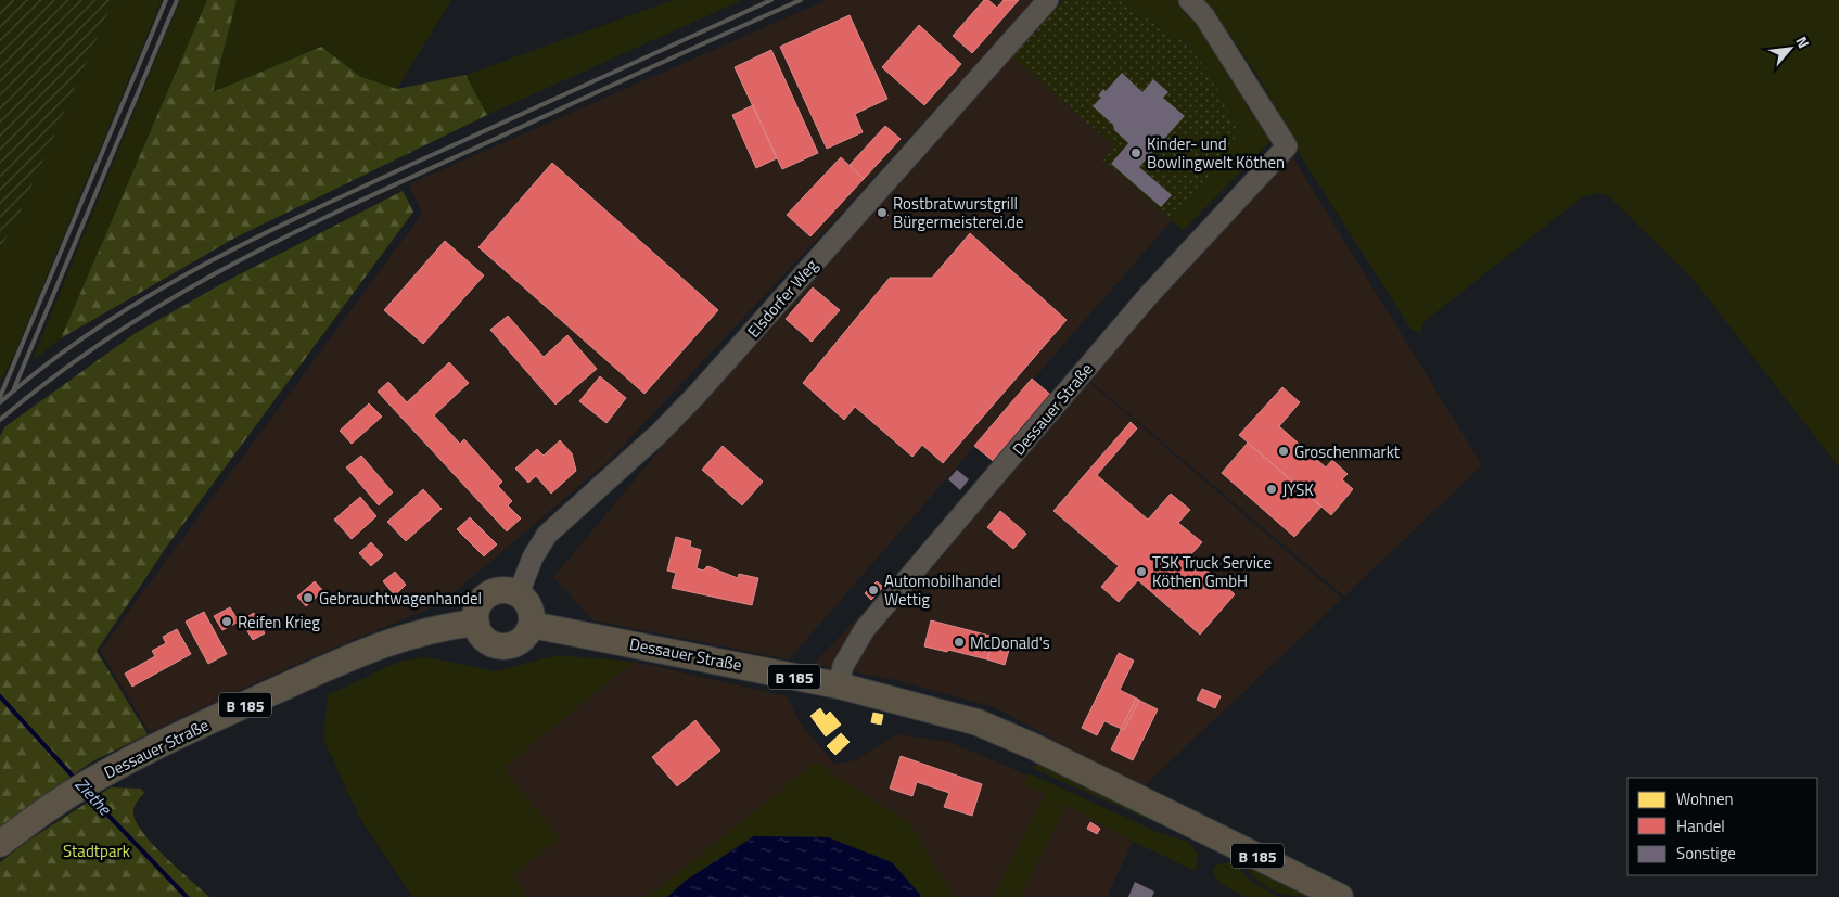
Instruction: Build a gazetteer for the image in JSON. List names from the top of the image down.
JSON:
{
  "streets": {
    "main road": ["Dessauer Straße", "B 185"],
    "street": ["Elsdorfer Weg"]
  },
  "crossings": [
    ["Elsdorfer Weg", "Dessauer Straße"]
  ],
  "water": ["Ziethe"],
  "parks": ["Stadtpark"],
  "places": [
    "Kinder- und Bowlingwelt Köthen",
    "Rostbratwurstgrill Bürgermeisterei.de",
    "Groschenmarkt",
    "JYSK",
    "TSK Truck Service Köthen GmbH",
    "Automobilhandel Wettig",
    "Gebrauchtwagenhandel",
    "Reifen Krieg",
    "McDonald's"
  ],
  "legend": ["Wohnen", "Handel", "Sonstige"],
  "north": "top right"
}
